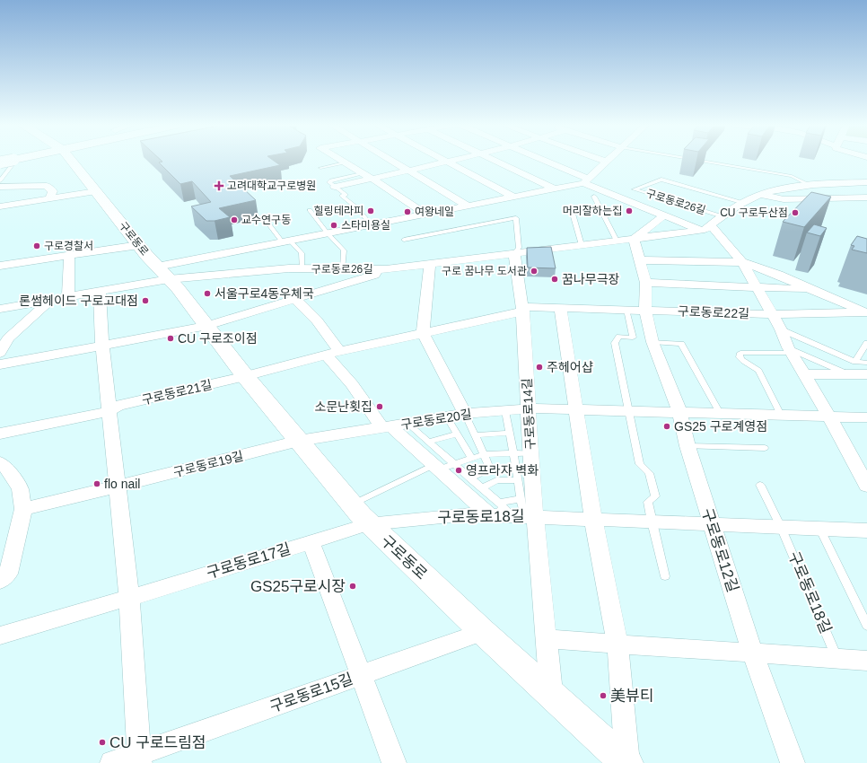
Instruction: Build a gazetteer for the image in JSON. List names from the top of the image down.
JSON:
{
  "streets": {
    "main road": ["구로동로"],
    "street": [
      "구로동로26길",
      "구로동로22길",
      "구로동로21길",
      "구로동로14길",
      "구로동로20길",
      "구로동로19길",
      "구로동로18길",
      "구로동로12길",
      "구로동로17길",
      "구로동로15길"
    ]
  },
  "crossings": [
    ["구로동로26길", "구로동로"],
    ["구로동로26길", "구로동로14길"],
    ["구로동로26길", "구로동로12길"],
    ["구로동로", "구로동로22길"],
    ["구로동로", "구로동로21길"],
    ["구로동로", "구로동로14길"],
    ["구로동로", "구로동로20길"],
    ["구로동로", "구로동로19길"],
    ["구로동로", "구로동로18길"],
    ["구로동로", "구로동로17길"],
    ["구로동로", "구로동로15길"],
    ["구로동로22길", "구로동로21길"],
    ["구로동로22길", "구로동로14길"],
    ["구로동로22길", "구로동로12길"],
    ["구로동로14길", "구로동로20길"],
    ["구로동로14길", "구로동로18길"],
    ["구로동로20길", "구로동로19길"],
    ["구로동로20길", "구로동로12길"],
    ["구로동로18길", "구로동로12길"],
    ["구로동로18길", "구로동로17길"]
  ],
  "places": {
    "health": ["고려대학교구로병원"],
    "other": [
      "힐링테라피",
      "머리잘하는집",
      "여왕네일",
      "CU 구로두산점",
      "교수연구동",
      "스타미용실",
      "구로경찰서",
      "구로 꿈나무 도서관",
      "꿈나무극장",
      "서울구로4동우체국",
      "론썸헤이드 구로고대점",
      "CU 구로조이점",
      "주헤어샵",
      "소문난횟집",
      "GS25 구로계영점",
      "영프라쟈 벽화",
      "flo nail",
      "GS25구로시장",
      "美뷰티",
      "CU 구로드림점"
    ]
  }
}
